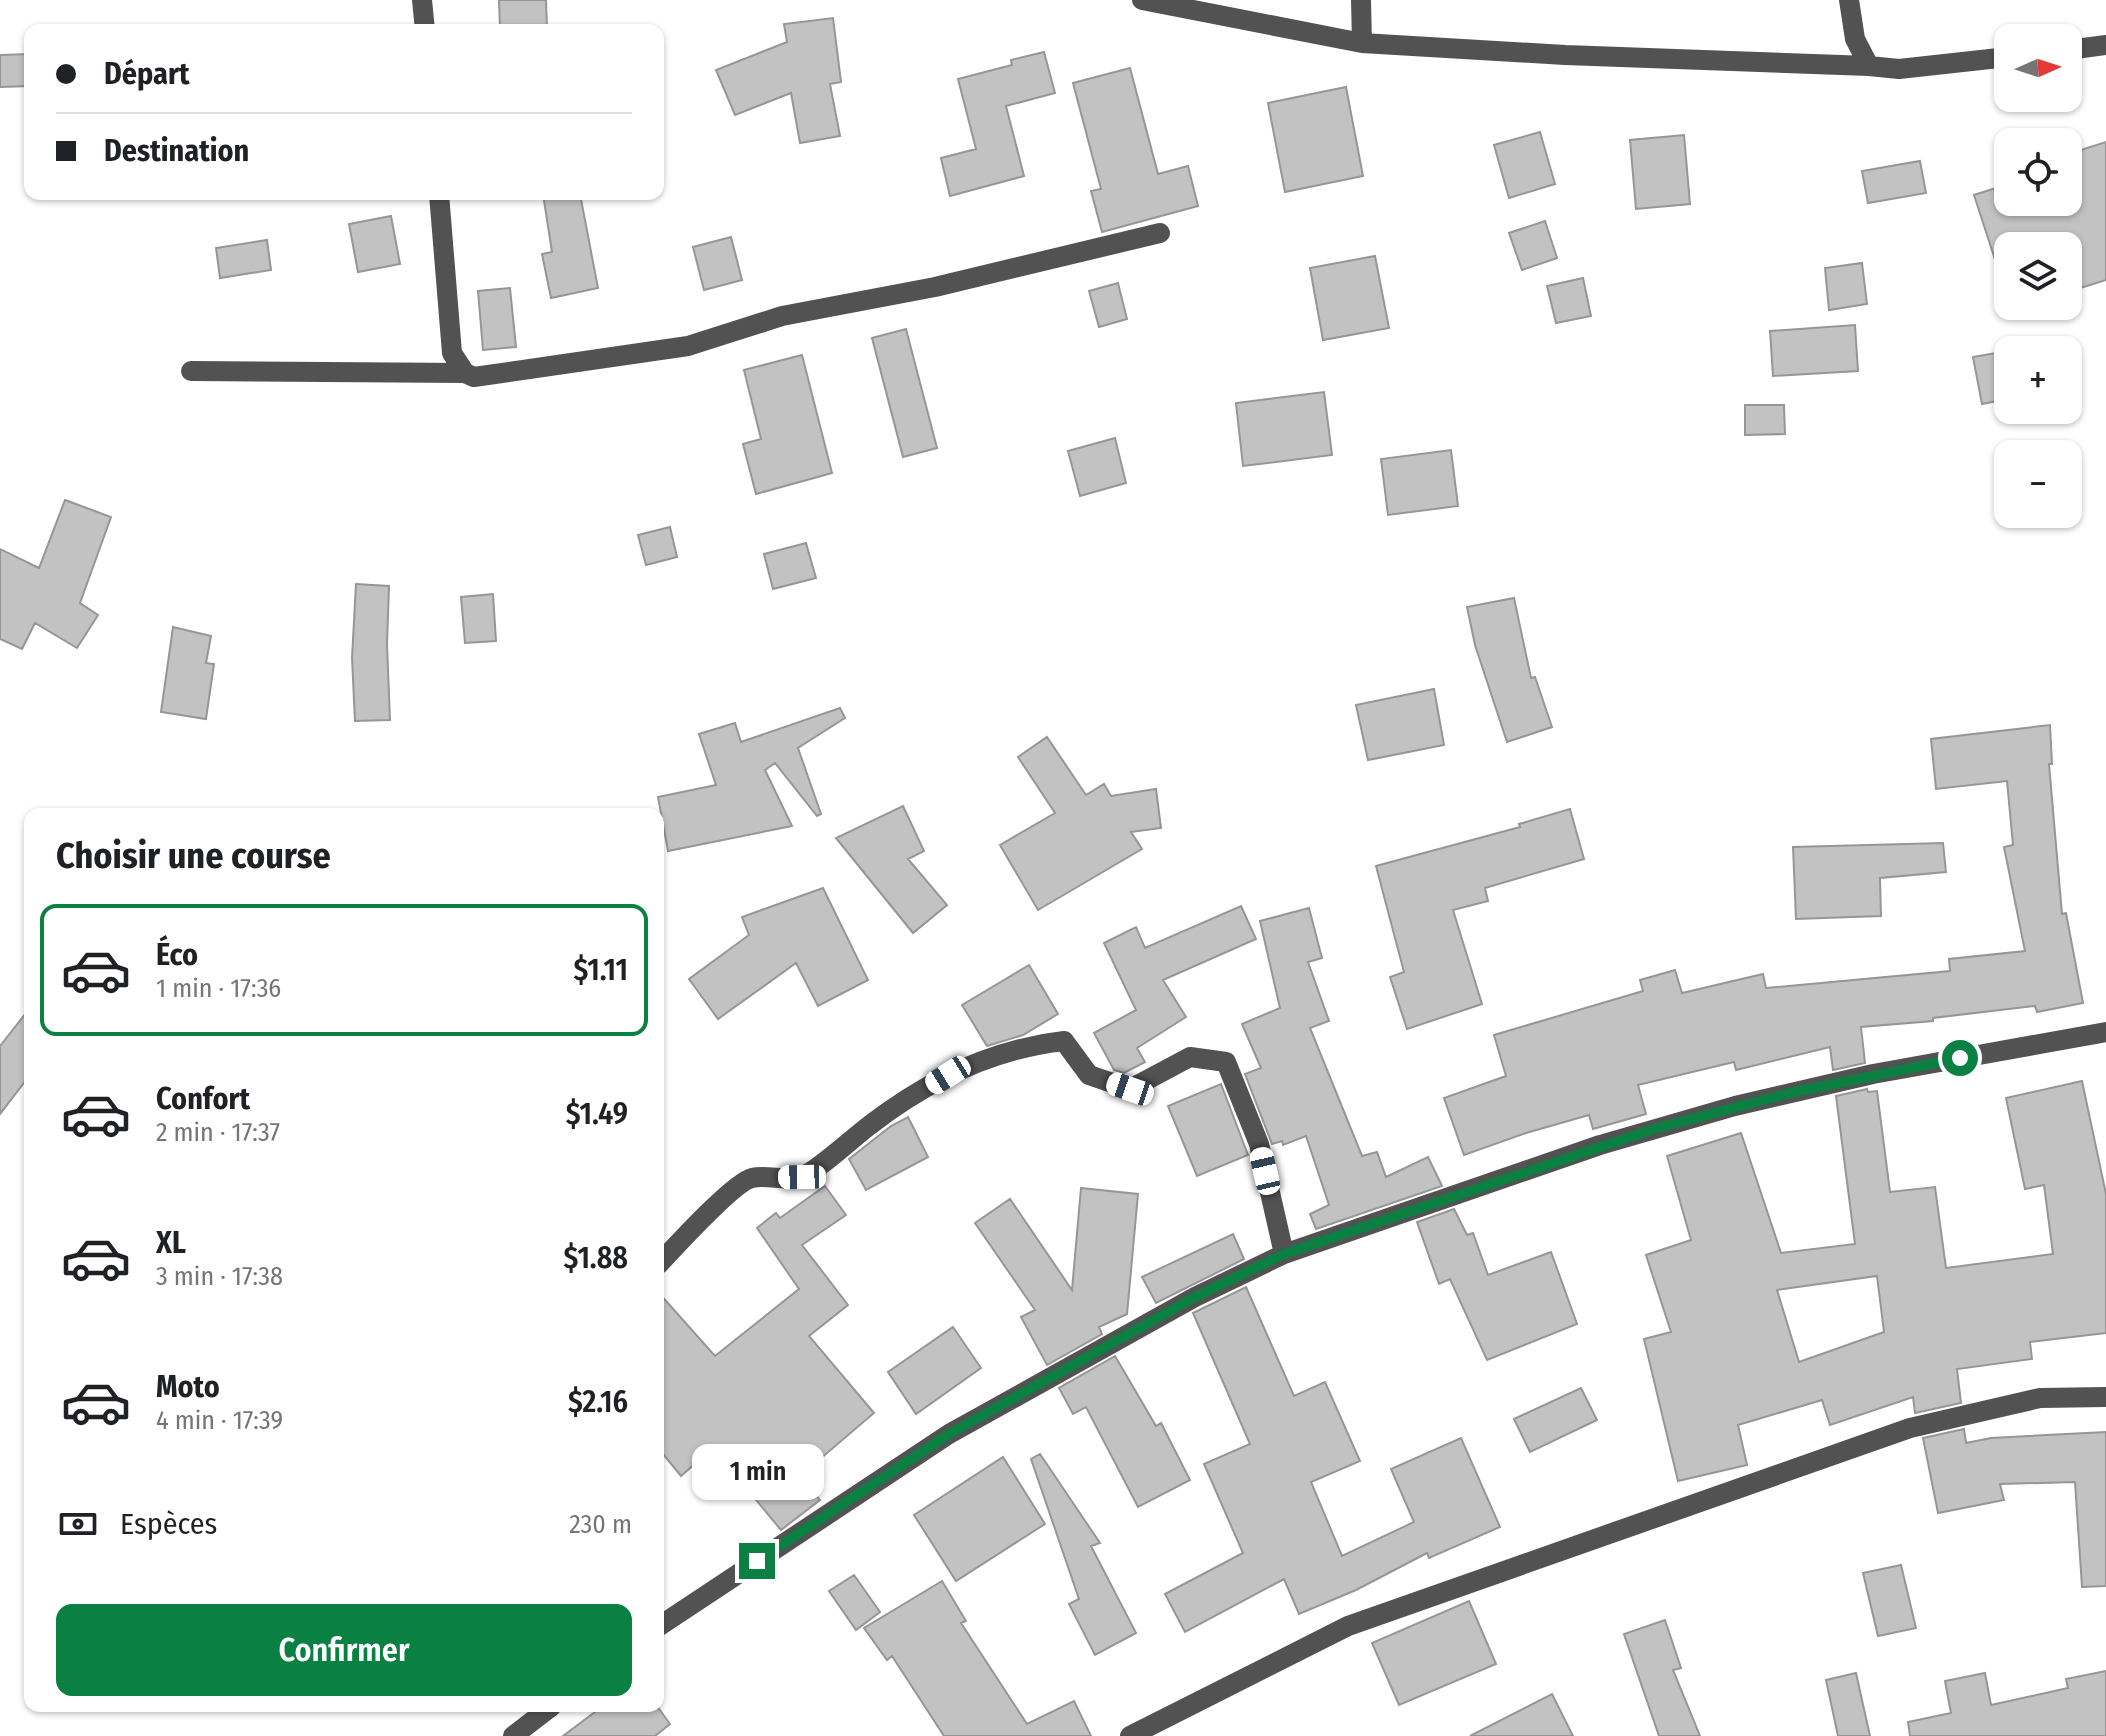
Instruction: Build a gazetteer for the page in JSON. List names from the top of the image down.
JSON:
{
  "north": "right",
  "page": {
    "map_buttons": ["+", "−"],
    "banner": ["Départ", "Destination"],
    "heading": "Choisir une course",
    "list": [
      {
        "name": "Éco",
        "note": "1 min · 17:36",
        "value": "$1.11"
      },
      {
        "name": "Confort",
        "note": "2 min · 17:37",
        "value": "$1.49"
      },
      {
        "name": "XL",
        "note": "3 min · 17:38",
        "value": "$1.88"
      },
      {
        "name": "Moto",
        "note": "4 min · 17:39",
        "value": "$2.16"
      }
    ],
    "bubble": "1 min",
    "pay": ["Espèces", "230 m"],
    "buttons": "Confirmer"
  }
}
